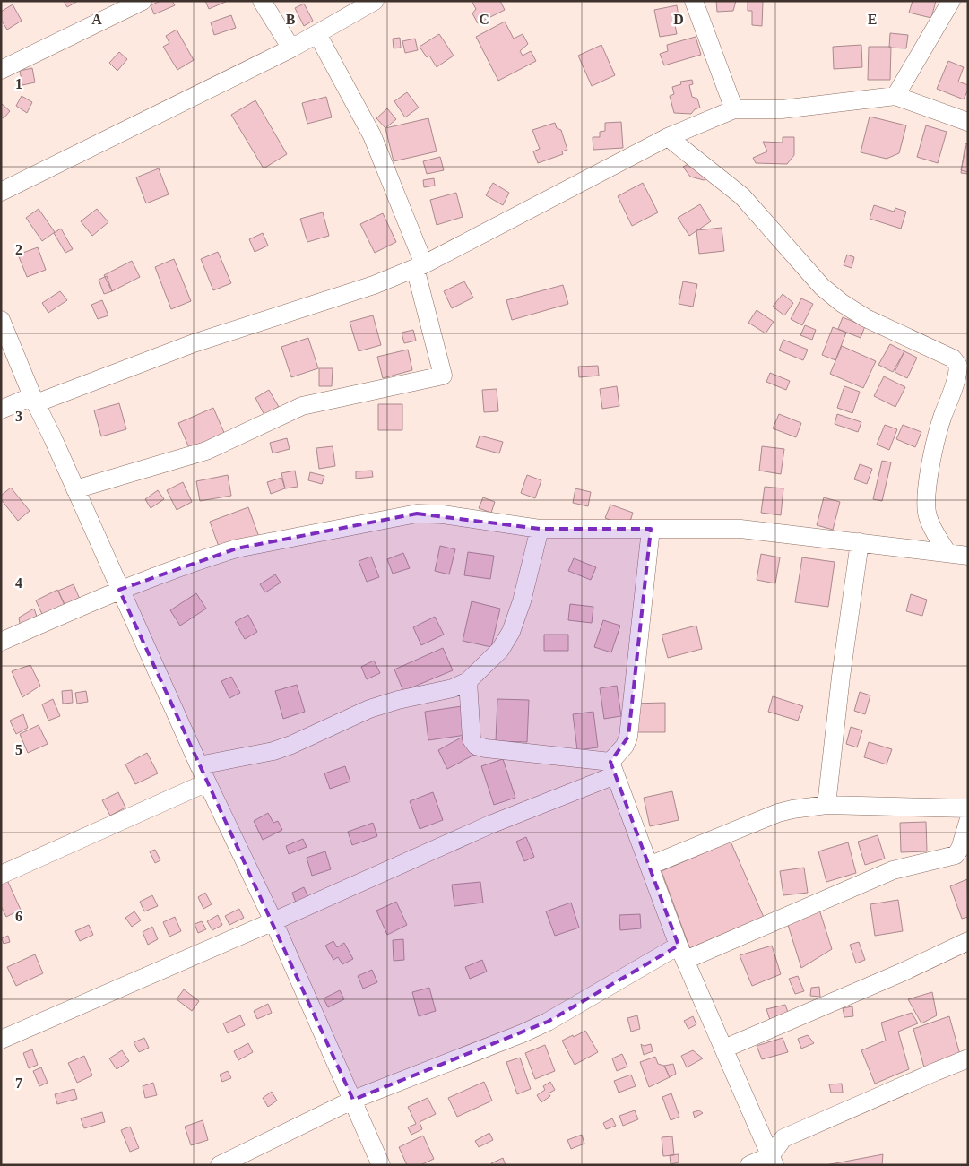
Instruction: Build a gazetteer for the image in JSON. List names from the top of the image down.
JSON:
{
  "grid": {
    "columns": [
      "A",
      "B",
      "C",
      "D",
      "E"
    ],
    "rows": [
      "1",
      "2",
      "3",
      "4",
      "5",
      "6",
      "7"
    ]
  }
}
